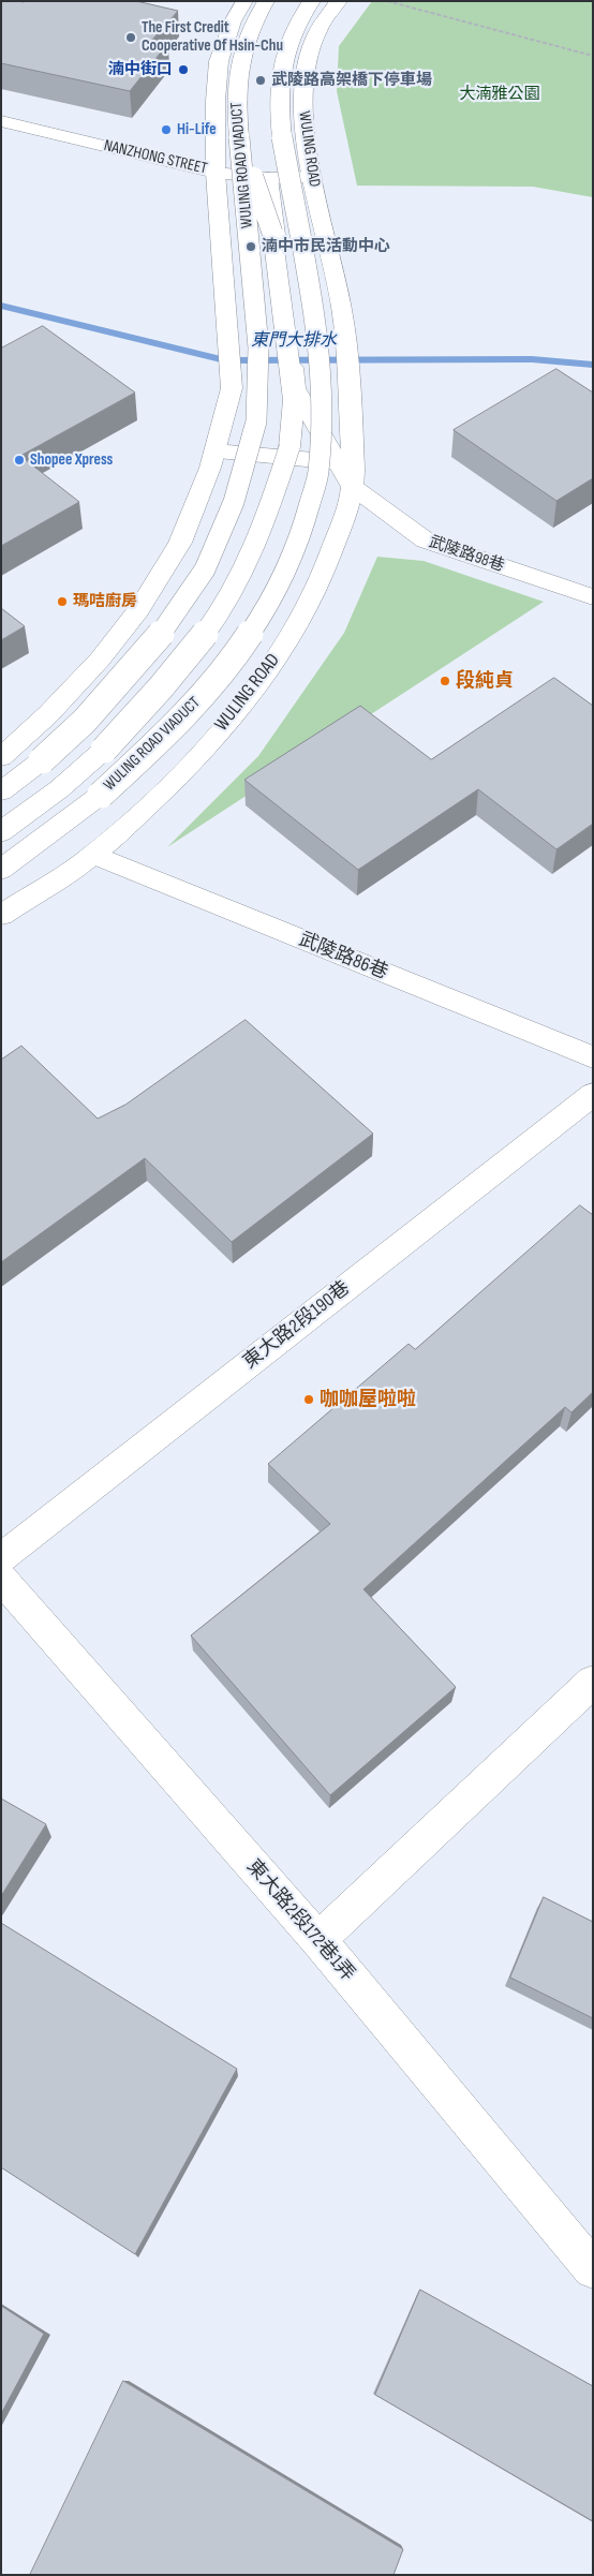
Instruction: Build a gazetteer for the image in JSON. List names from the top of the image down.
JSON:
{
  "streets": {
    "main road": [
      "WULING ROAD",
      "NANZHONG STREET",
      "WULING ROAD VIADUCT",
      "武陵路98巷",
      "武陵路86巷",
      "東大路2段190巷",
      "東大路2段172巷1弄"
    ]
  },
  "crossings": [
    ["WULING ROAD", "NANZHONG STREET"],
    ["WULING ROAD", "武陵路98巷"],
    ["WULING ROAD", "武陵路86巷"]
  ],
  "water": ["東門大排水"],
  "parks": ["大湳雅公園"],
  "places": [
    "The First Credit Cooperative Of Hsin-Chu",
    "湳中街口",
    "武陵路高架橋下停車場",
    "Hi-Life",
    "湳中市民活動中心",
    "Shopee Xpress",
    "瑪咭廚房",
    "段純貞",
    "咖咖屋啦啦"
  ]
}
